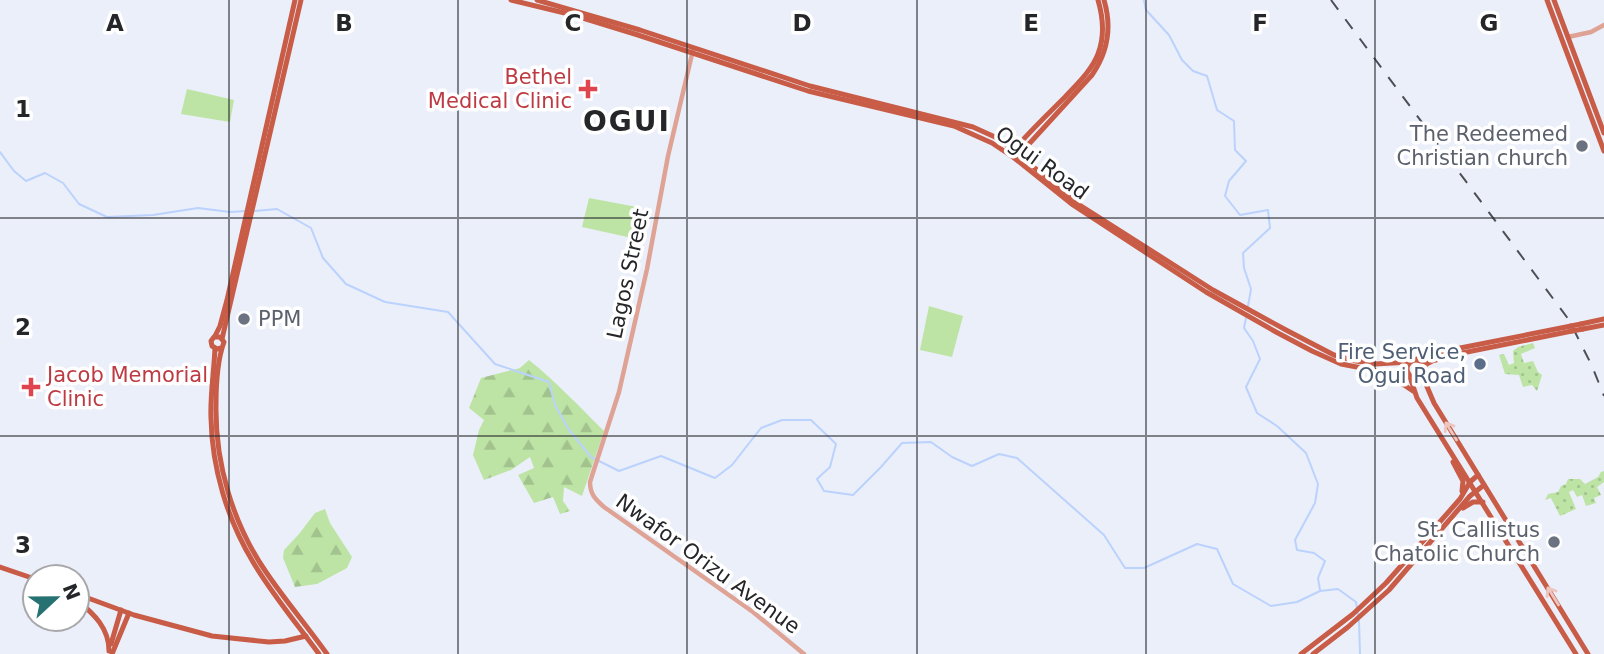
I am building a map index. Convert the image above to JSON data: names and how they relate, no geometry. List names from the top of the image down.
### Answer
{
  "streets": {
    "main road": ["Ogui Road"],
    "street": ["Lagos Street", "Nwafor Orizu Avenue"]
  },
  "crossings": [
    ["Ogui Road", "Lagos Street"],
    ["Lagos Street", "Nwafor Orizu Avenue"]
  ],
  "districts": ["OGUI"],
  "places": {
    "health": ["Bethel Medical Clinic", "Jacob Memorial Clinic"],
    "other": [
      "The Redeemed Christian church",
      "PPM",
      "Fire Service, Ogui Road",
      "St. Callistus Chatolic Church"
    ]
  },
  "north": "right",
  "grid": {
    "columns": [
      "A",
      "B",
      "C",
      "D",
      "E",
      "F",
      "G"
    ],
    "rows": ["1", "2", "3"]
  }
}
